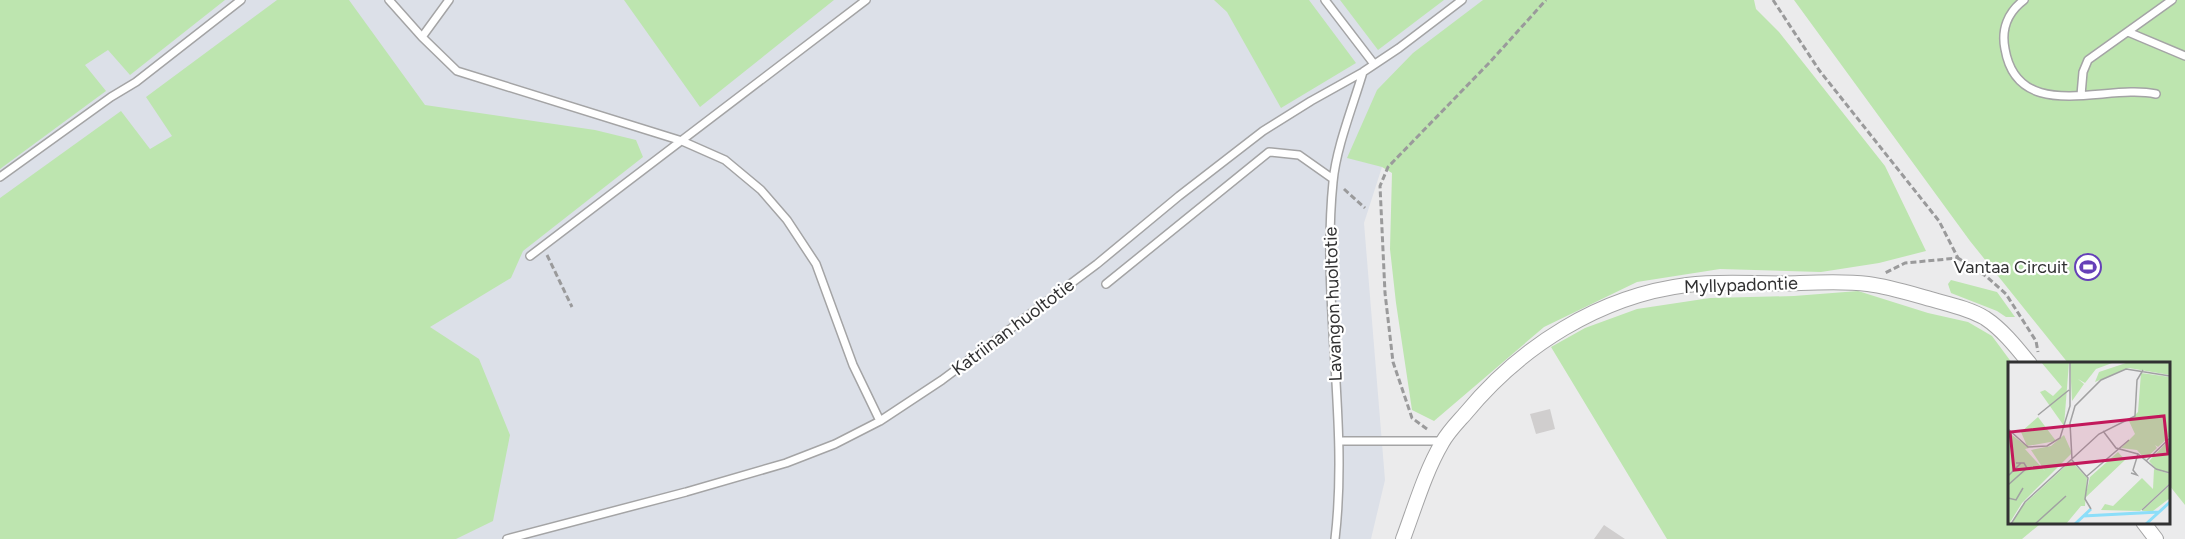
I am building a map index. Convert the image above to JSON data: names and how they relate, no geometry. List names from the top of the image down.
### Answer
{
  "streets": {
    "street": ["Myllypadontie"],
    "lane": ["Lavangon huoltotie", "Katriinan huoltotie"]
  },
  "crossings": [
    ["Lavangon huoltotie", "Katriinan huoltotie"]
  ],
  "places": {
    "sports": ["Vantaa Circuit"]
  }
}
